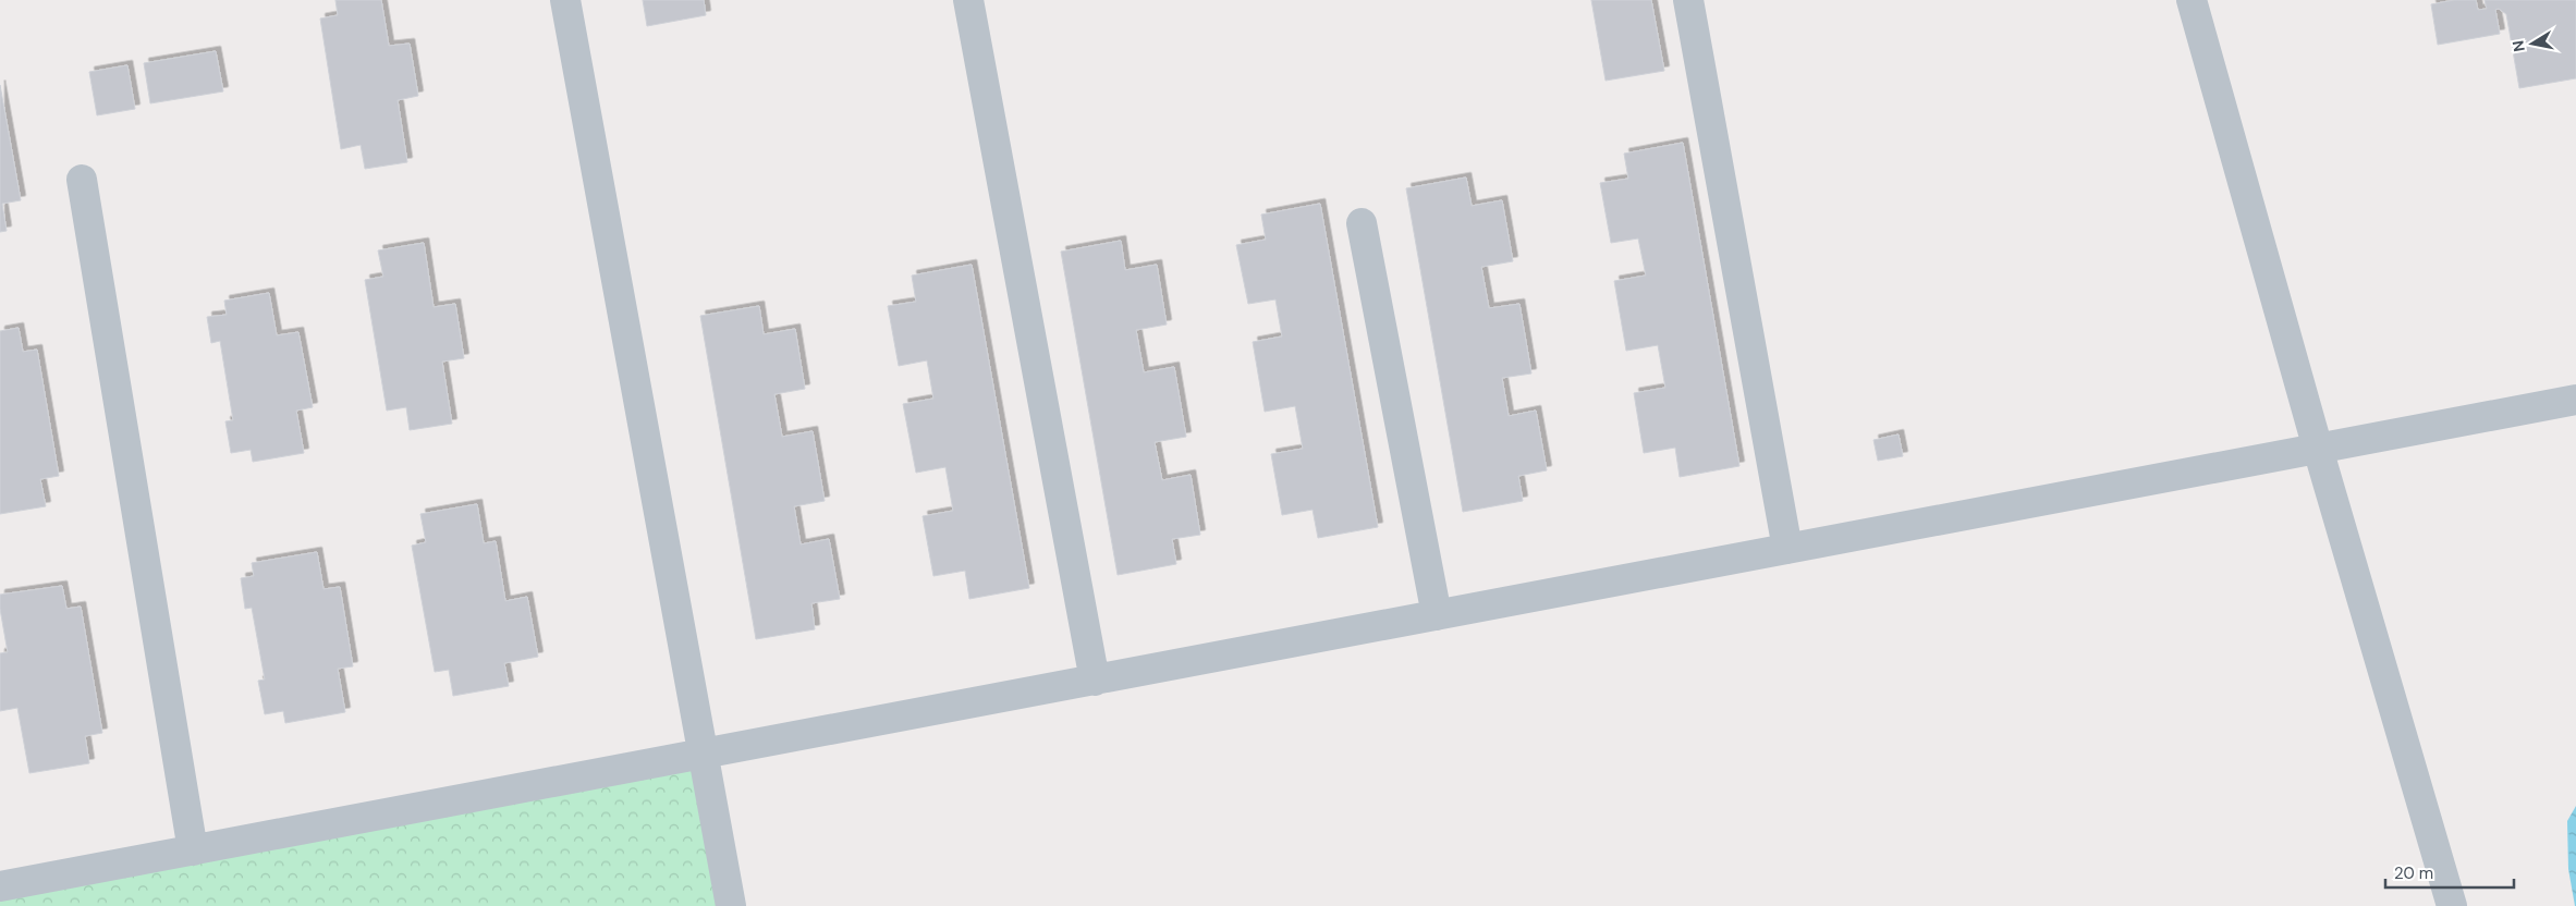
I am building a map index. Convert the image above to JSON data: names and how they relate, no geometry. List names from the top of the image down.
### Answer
{
  "scale_bar": "20 m",
  "north": "left"
}
